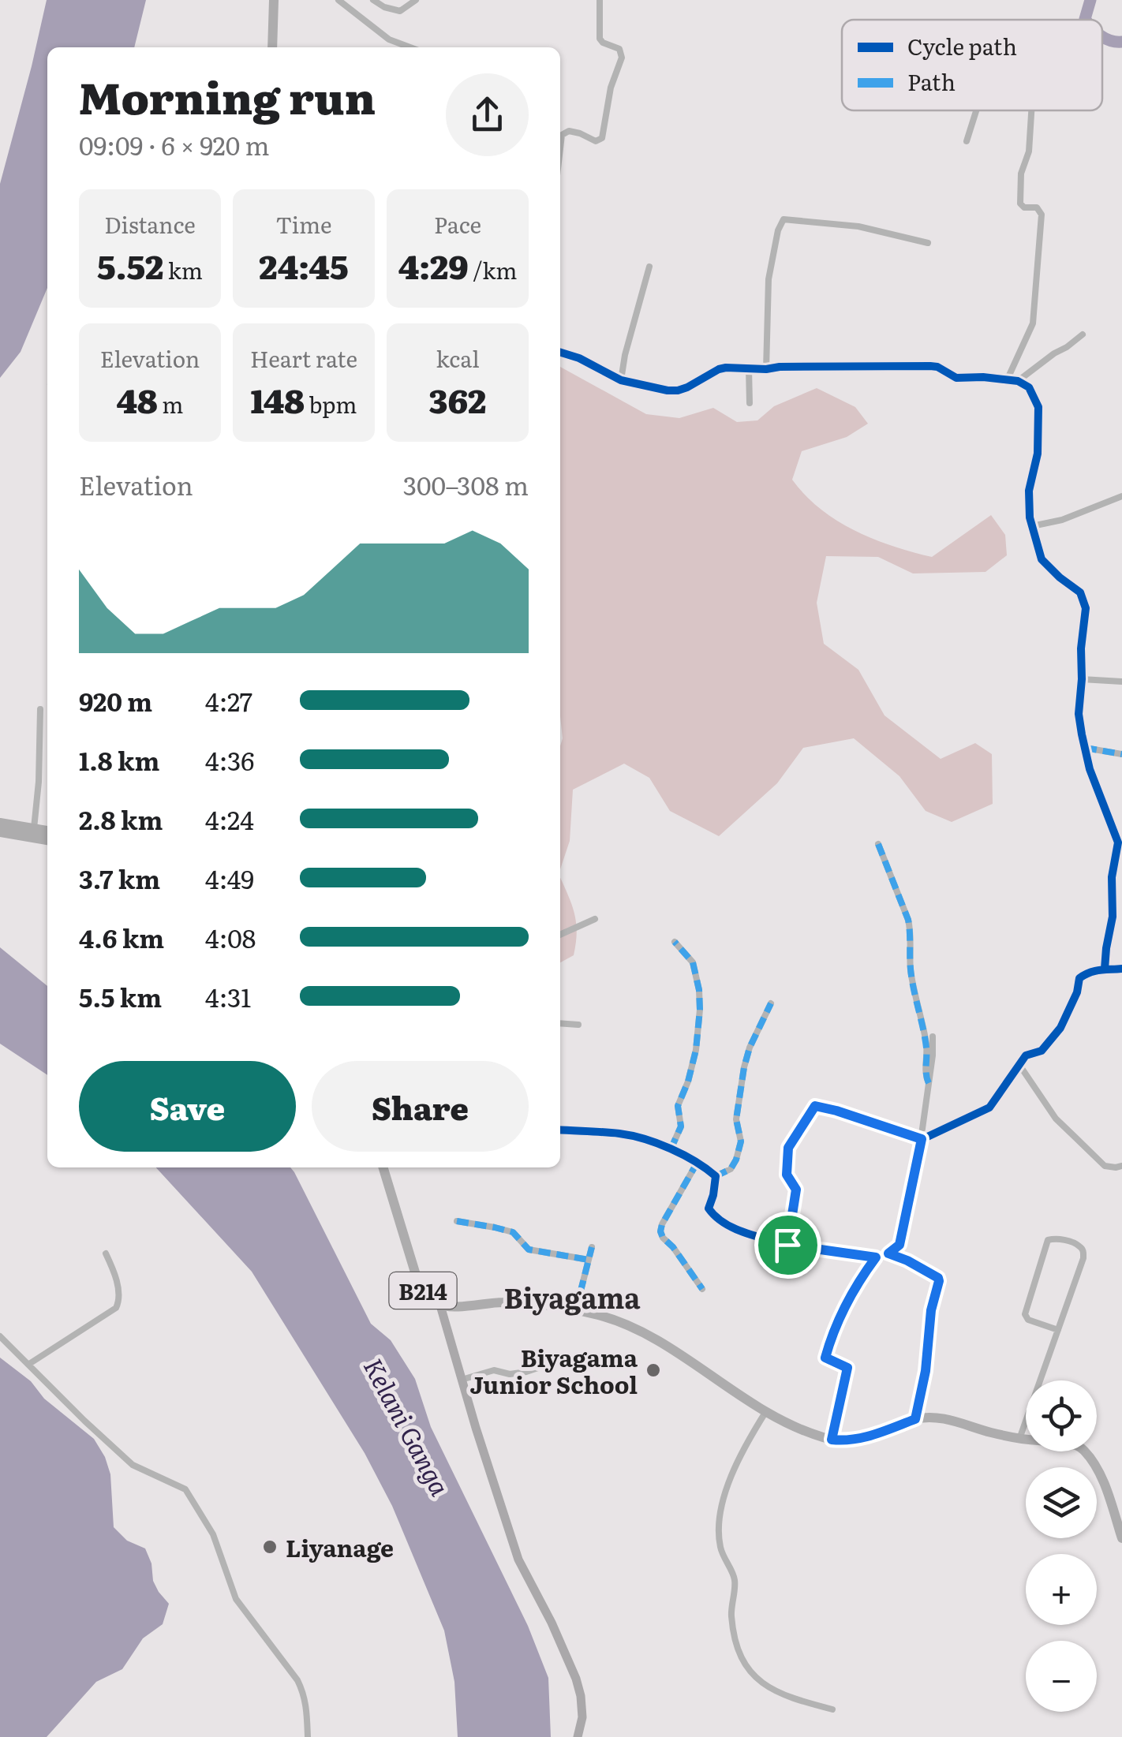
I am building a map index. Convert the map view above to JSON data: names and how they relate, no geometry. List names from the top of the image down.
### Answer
{
  "streets": {
    "main road": ["B214"]
  },
  "districts": ["Biyagama"],
  "water": ["Kelani Ganga"],
  "places": ["Biyagama Junior School", "Liyanage"],
  "legend": ["Cycle path", "Path"],
  "page": {
    "heading": ["Morning run", "09:09 · 6 × 920 m"],
    "stats": [
      ["Distance", "5.52 km"],
      ["Time", "24:45"],
      ["Pace", "4:29 /km"],
      ["Elevation", "48 m"],
      ["Heart rate", "148 bpm"],
      ["kcal", "362"]
    ],
    "chart": ["Elevation", "300–308 m"],
    "list": [
      {
        "name": "920 m",
        "note": "4:27"
      },
      {
        "name": "1.8 km",
        "note": "4:36"
      },
      {
        "name": "2.8 km",
        "note": "4:24"
      },
      {
        "name": "3.7 km",
        "note": "4:49"
      },
      {
        "name": "4.6 km",
        "note": "4:08"
      },
      {
        "name": "5.5 km",
        "note": "4:31"
      }
    ],
    "buttons": ["Save", "Share"],
    "map_buttons": ["+", "−"]
  }
}
